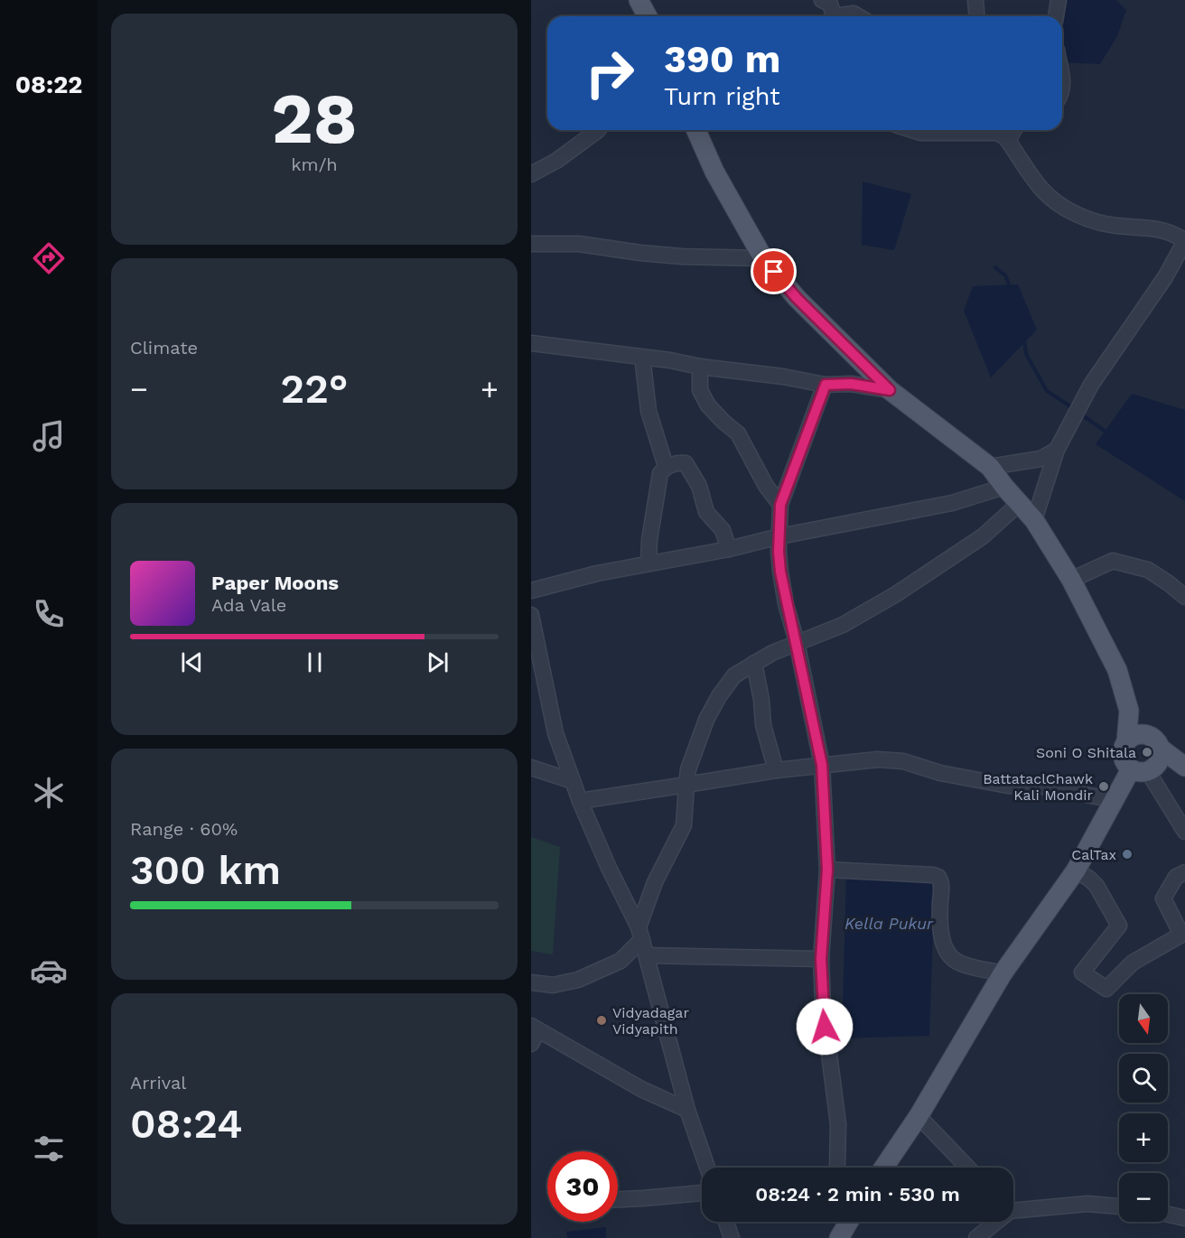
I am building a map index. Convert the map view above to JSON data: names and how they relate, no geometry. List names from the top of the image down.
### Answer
{
  "water": ["Kella Pukur"],
  "places": [
    "Soni O Shitala",
    "BattataclChawk Kali Mondir",
    "CalTax",
    "Vidyadagar Vidyapith"
  ],
  "north": "bottom",
  "page": {
    "tabs": "08:22",
    "tile": [
      ["28", "km/h"],
      "Climate",
      ["Range · 60%", "300 km"],
      ["Arrival", "08:24"]
    ],
    "turn": ["390 m", "Turn right"],
    "heat": ["−", "22°", "+"],
    "song": ["Paper Moons", "Ada Vale"],
    "map_buttons": ["+", "−"],
    "limit": "30",
    "trip": "08:24 · 2 min · 530 m"
  }
}
